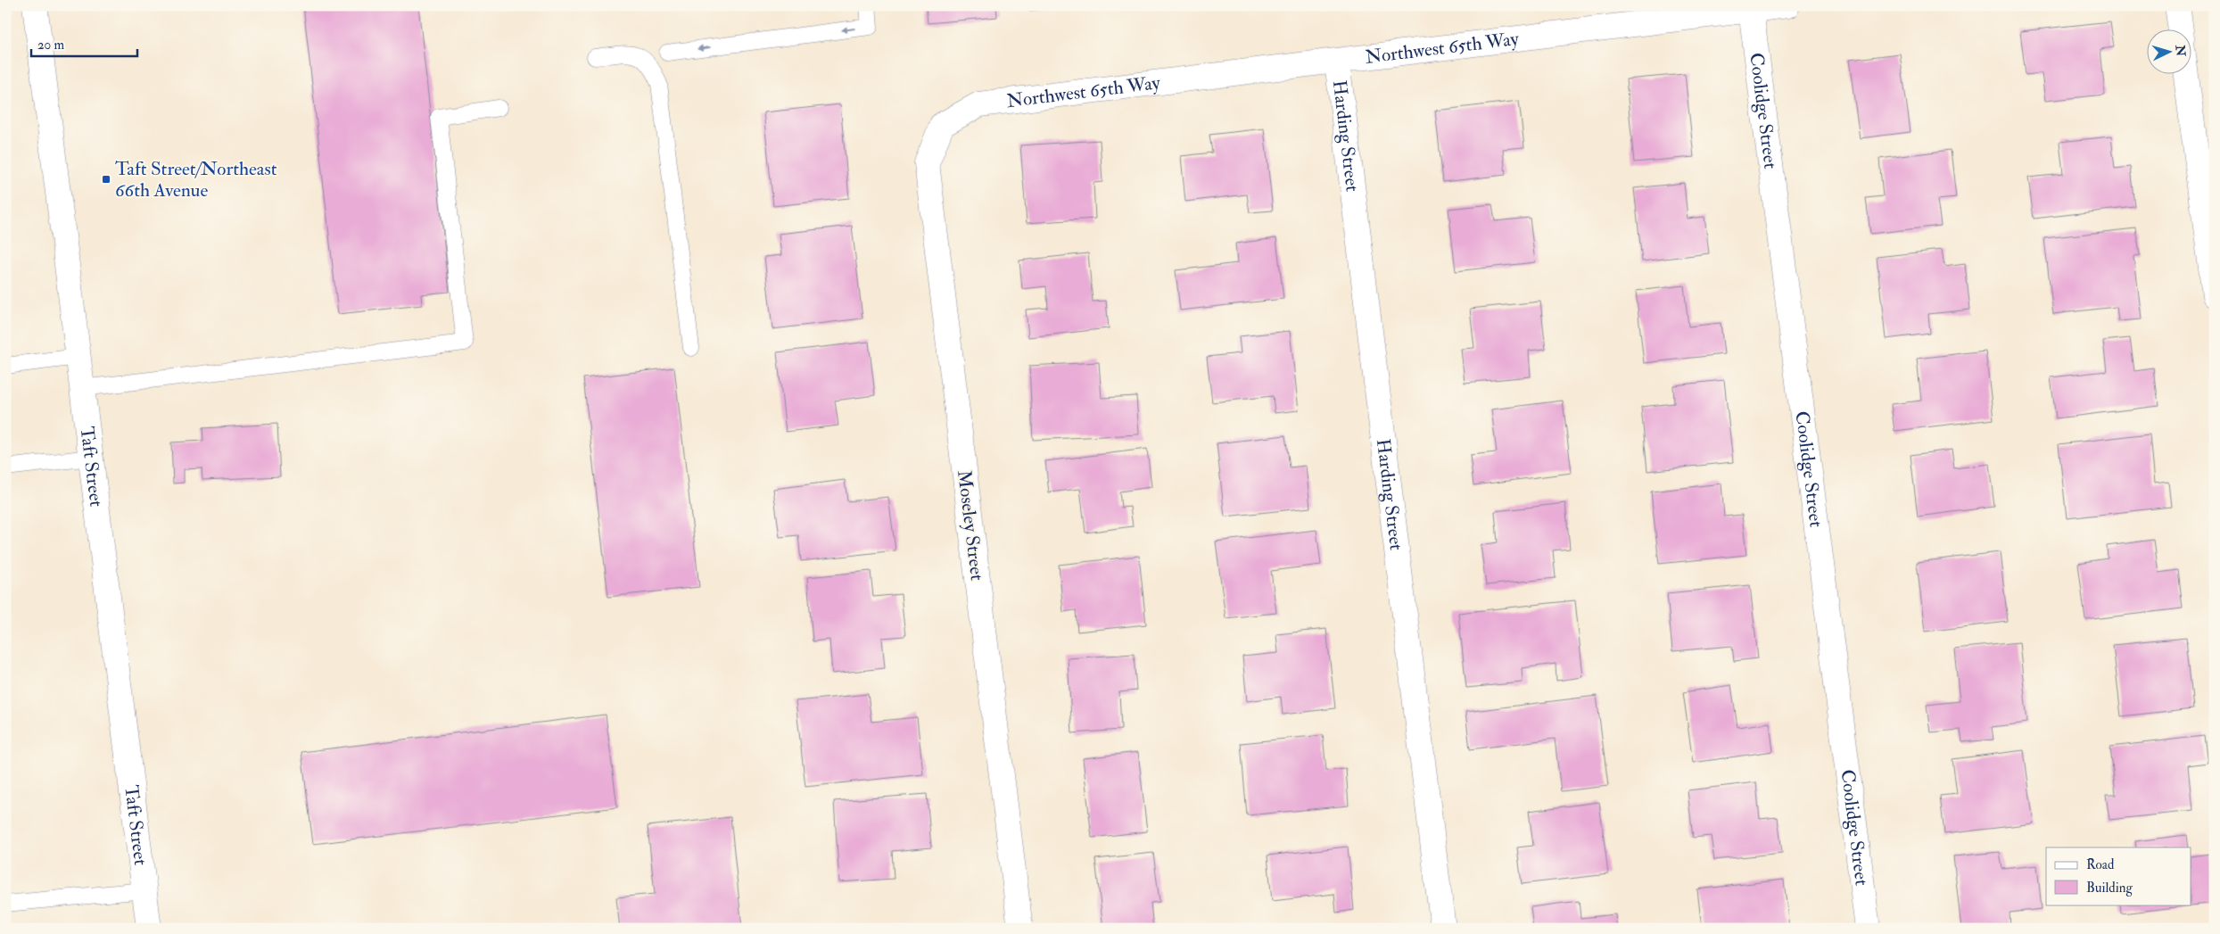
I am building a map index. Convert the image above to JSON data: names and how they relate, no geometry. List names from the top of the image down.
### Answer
{
  "streets": {
    "street": [
      "Northwest 65th Way",
      "Coolidge Street",
      "Harding Street",
      "Taft Street",
      "Moseley Street"
    ]
  },
  "crossings": [
    ["Northwest 65th Way", "Coolidge Street"],
    ["Northwest 65th Way", "Harding Street"],
    ["Northwest 65th Way", "Moseley Street"]
  ],
  "places": {
    "transit": ["Taft Street/Northeast 66th Avenue"]
  },
  "legend": ["Road", "Building"],
  "scale_bar": "20 m",
  "north": "right"
}
